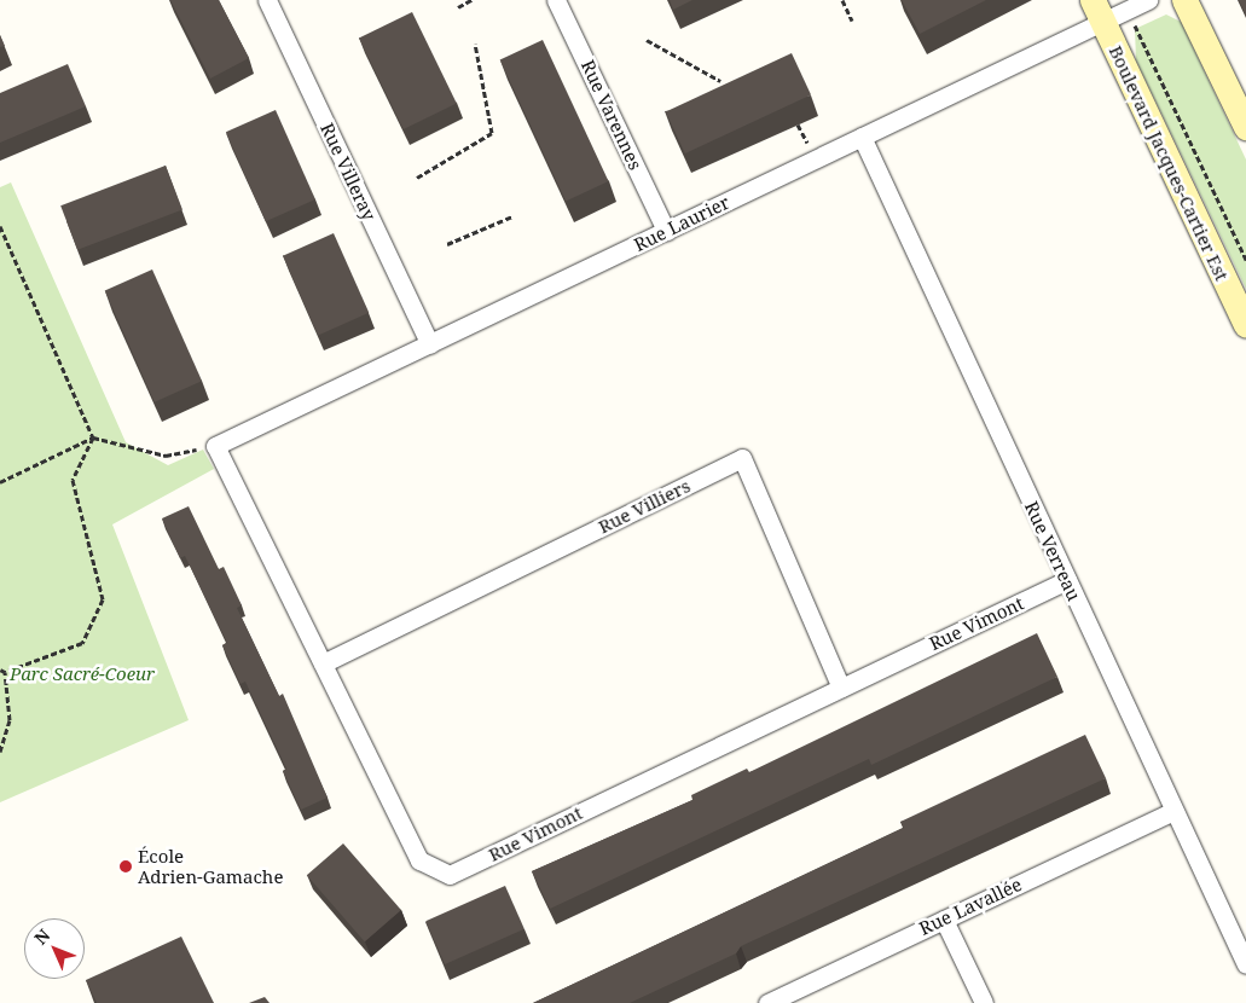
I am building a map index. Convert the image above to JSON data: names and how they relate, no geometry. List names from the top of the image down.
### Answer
{
  "streets": {
    "main road": ["Boulevard Jacques-Cartier Est"],
    "street": [
      "Rue Varennes",
      "Rue Villeray",
      "Rue Laurier",
      "Rue Villiers",
      "Rue Verreau",
      "Rue Vimont",
      "Rue Lavallée"
    ]
  },
  "crossings": [
    ["Rue Varennes", "Rue Laurier"],
    ["Boulevard Jacques-Cartier Est", "Rue Laurier"],
    ["Rue Villeray", "Rue Laurier"],
    ["Rue Laurier", "Rue Verreau"],
    ["Rue Laurier", "Rue Vimont"],
    ["Rue Villiers", "Rue Vimont"],
    ["Rue Verreau", "Rue Vimont"],
    ["Rue Verreau", "Rue Lavallée"]
  ],
  "parks": ["Parc Sacré-Coeur"],
  "places": ["École Adrien-Gamache"],
  "north": "top left"
}
